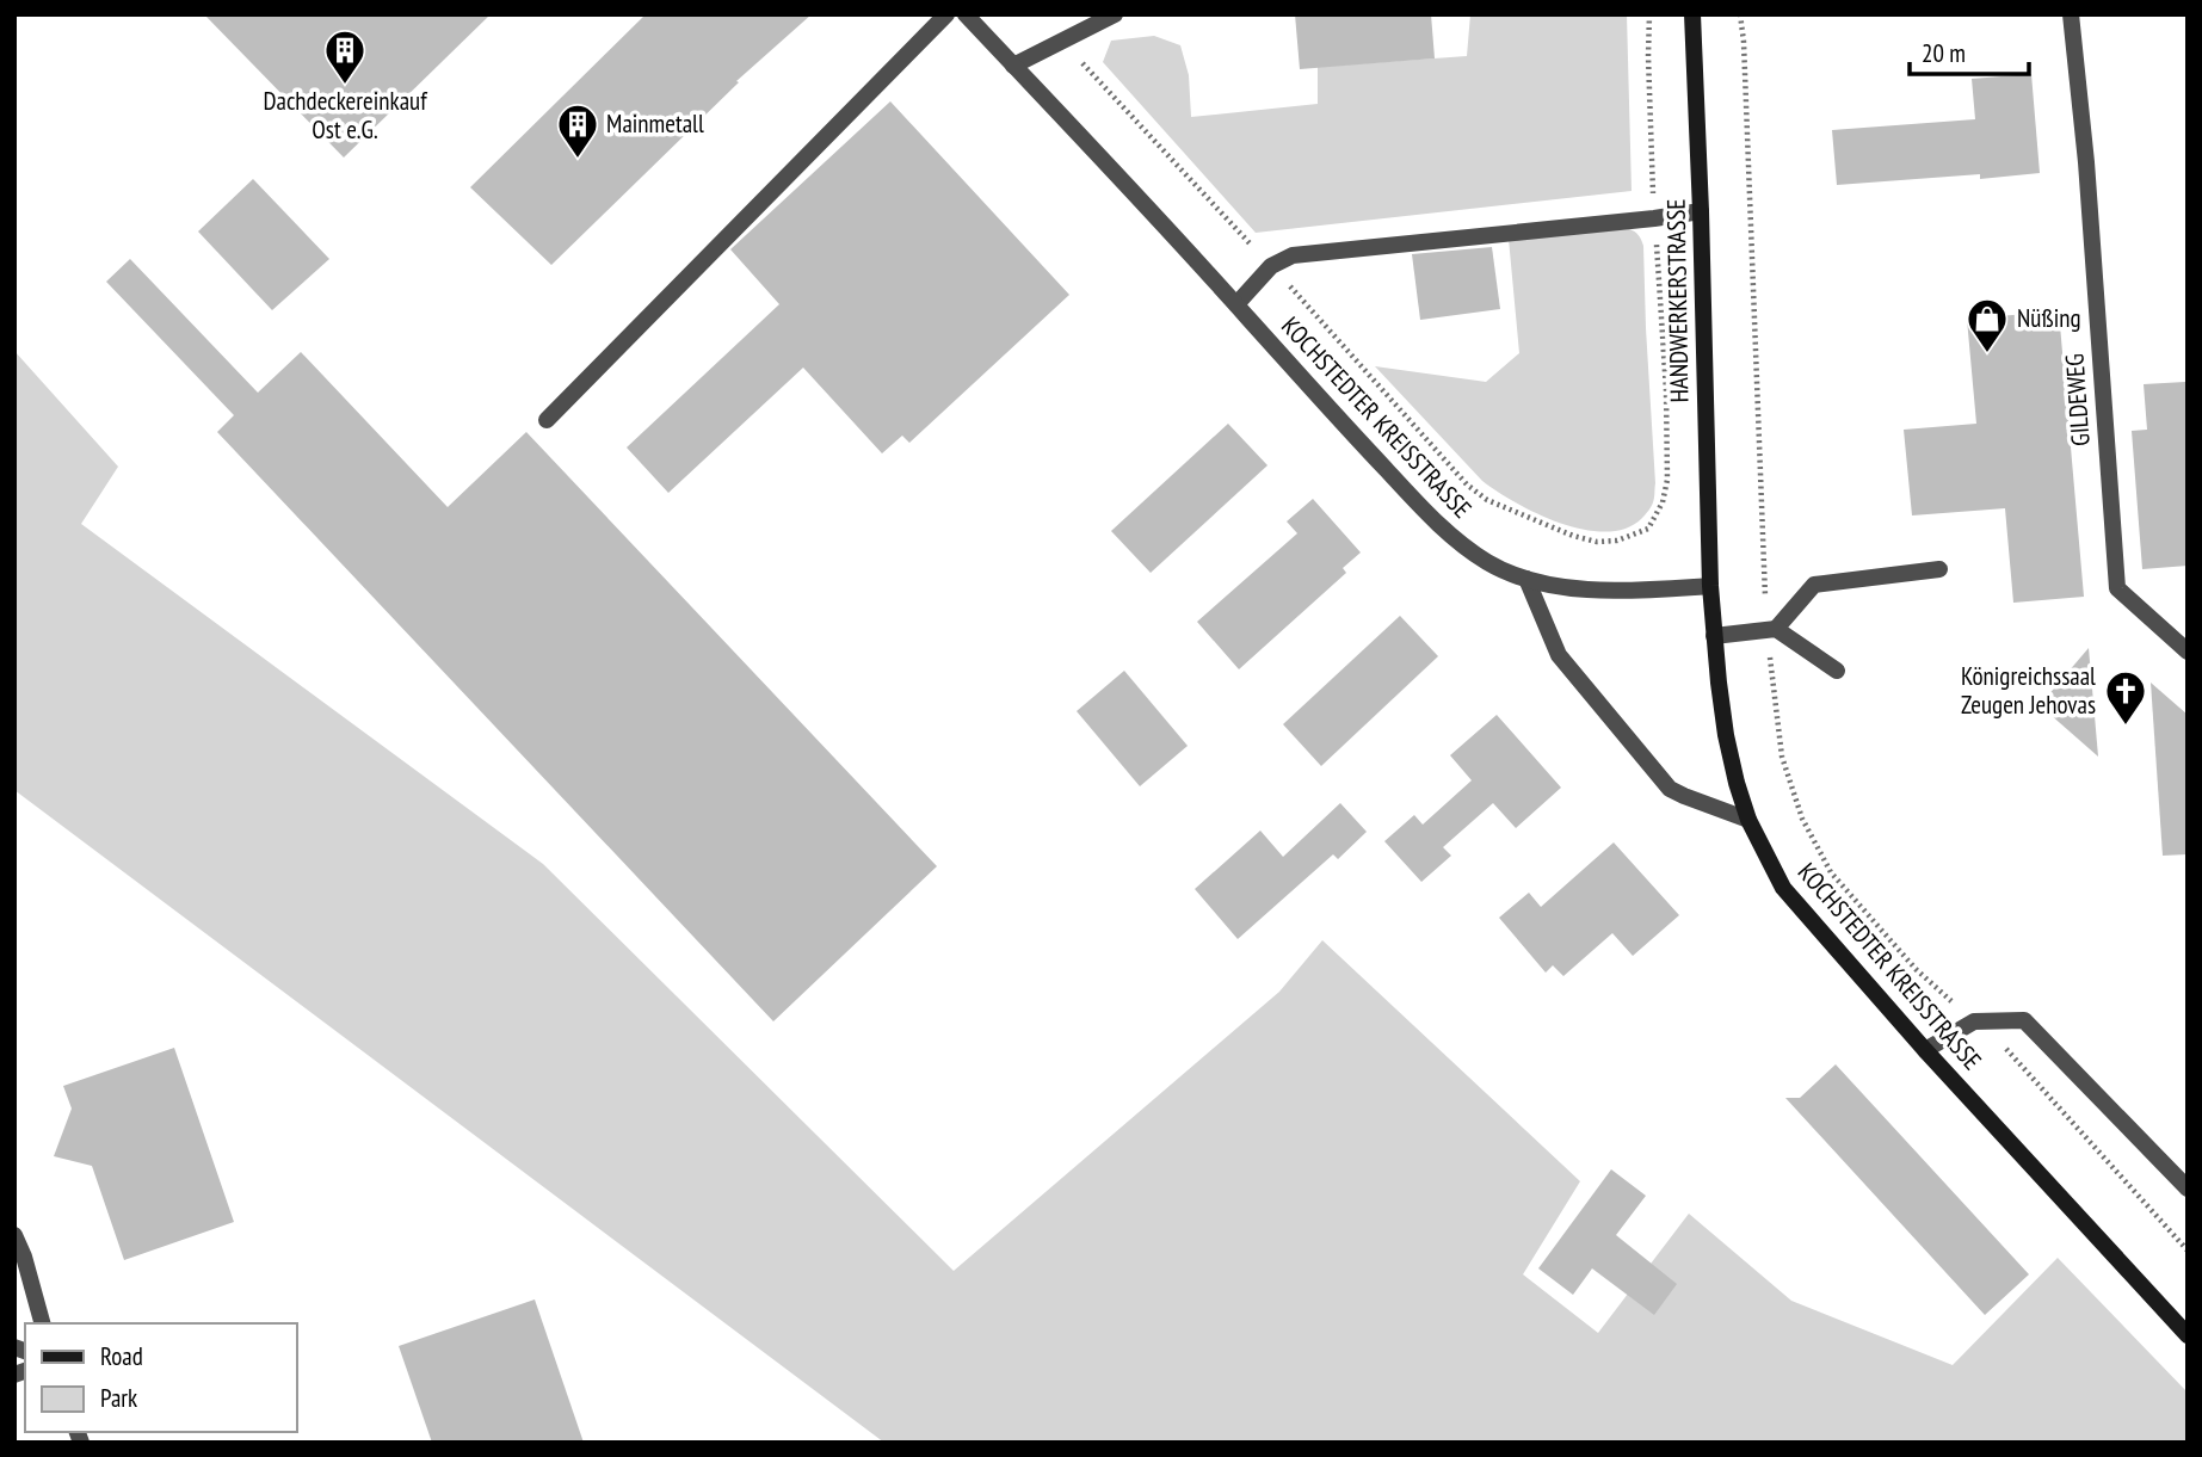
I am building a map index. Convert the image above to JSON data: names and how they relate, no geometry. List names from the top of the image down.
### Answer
{
  "streets": {
    "street": ["HANDWERKERSTRASSE", "GILDEWEG", "KOCHSTEDTER KREISSTRASSE"]
  },
  "crossings": [
    ["HANDWERKERSTRASSE", "KOCHSTEDTER KREISSTRASSE"]
  ],
  "places": {
    "building": ["Dachdeckereinkauf Ost e.G.", "Mainmetall"],
    "shop": ["Nüßing"],
    "church": ["Königreichssaal Zeugen Jehovas"]
  },
  "legend": ["Road", "Park"],
  "scale_bar": "20 m"
}
